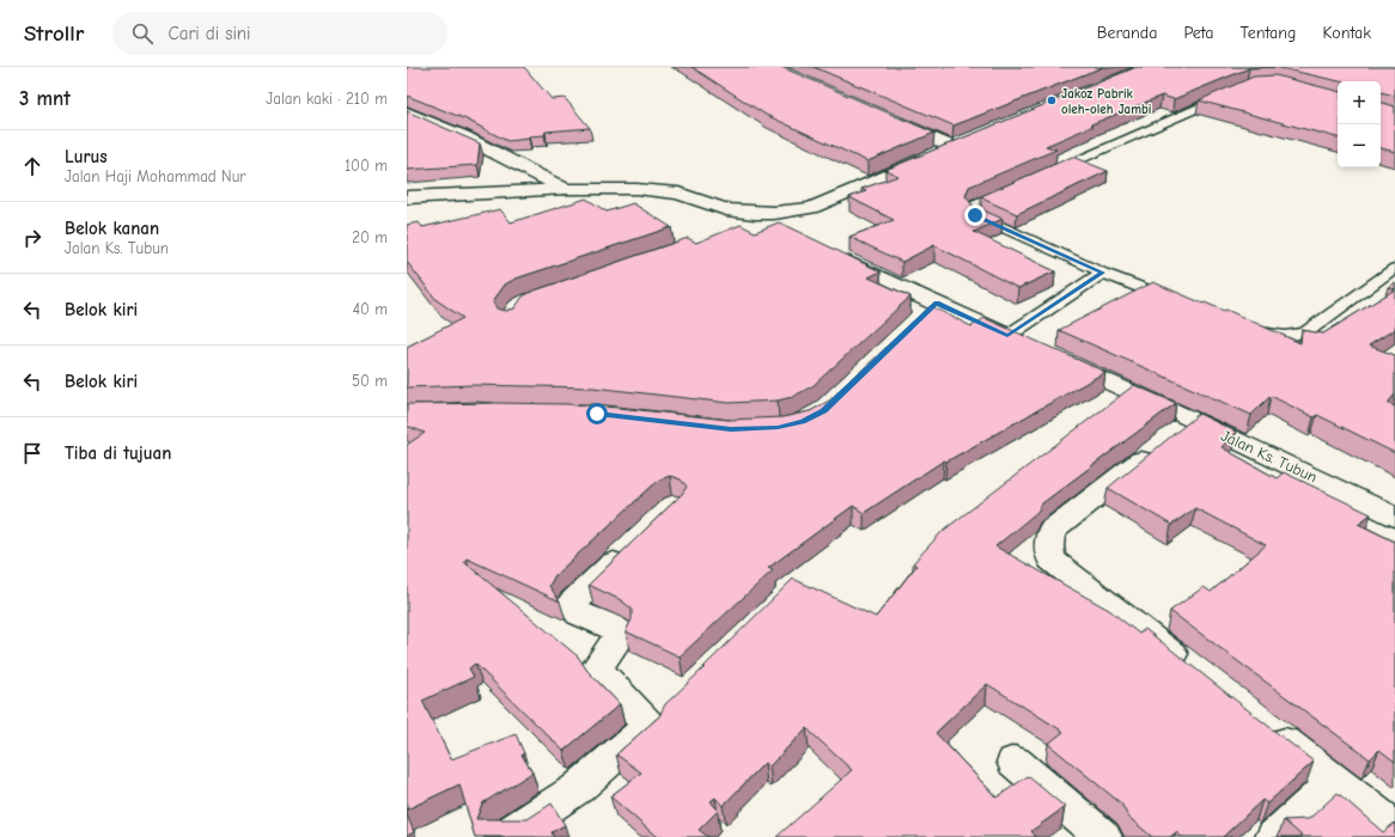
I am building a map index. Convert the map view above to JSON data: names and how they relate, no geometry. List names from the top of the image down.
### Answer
{
  "streets": {
    "street": ["Jalan Ks. Tubun"]
  },
  "places": ["Jakoz Pabrik oleh-oleh Jambi"],
  "page": {
    "header": "Strollr",
    "search": "Cari di sini",
    "nav": [
      "Beranda",
      "Peta",
      "Tentang",
      "Kontak"
    ],
    "heading": ["3 mnt", "Jalan kaki · 210 m"],
    "map_buttons": ["+", "−"],
    "list": [
      ["Lurus", "Jalan Haji Mohammad Nur", "100 m"],
      ["Belok kanan", "Jalan Ks. Tubun", "20 m"],
      ["Belok kiri", "40 m"],
      ["Belok kiri", "50 m"],
      "Tiba di tujuan"
    ]
  }
}
